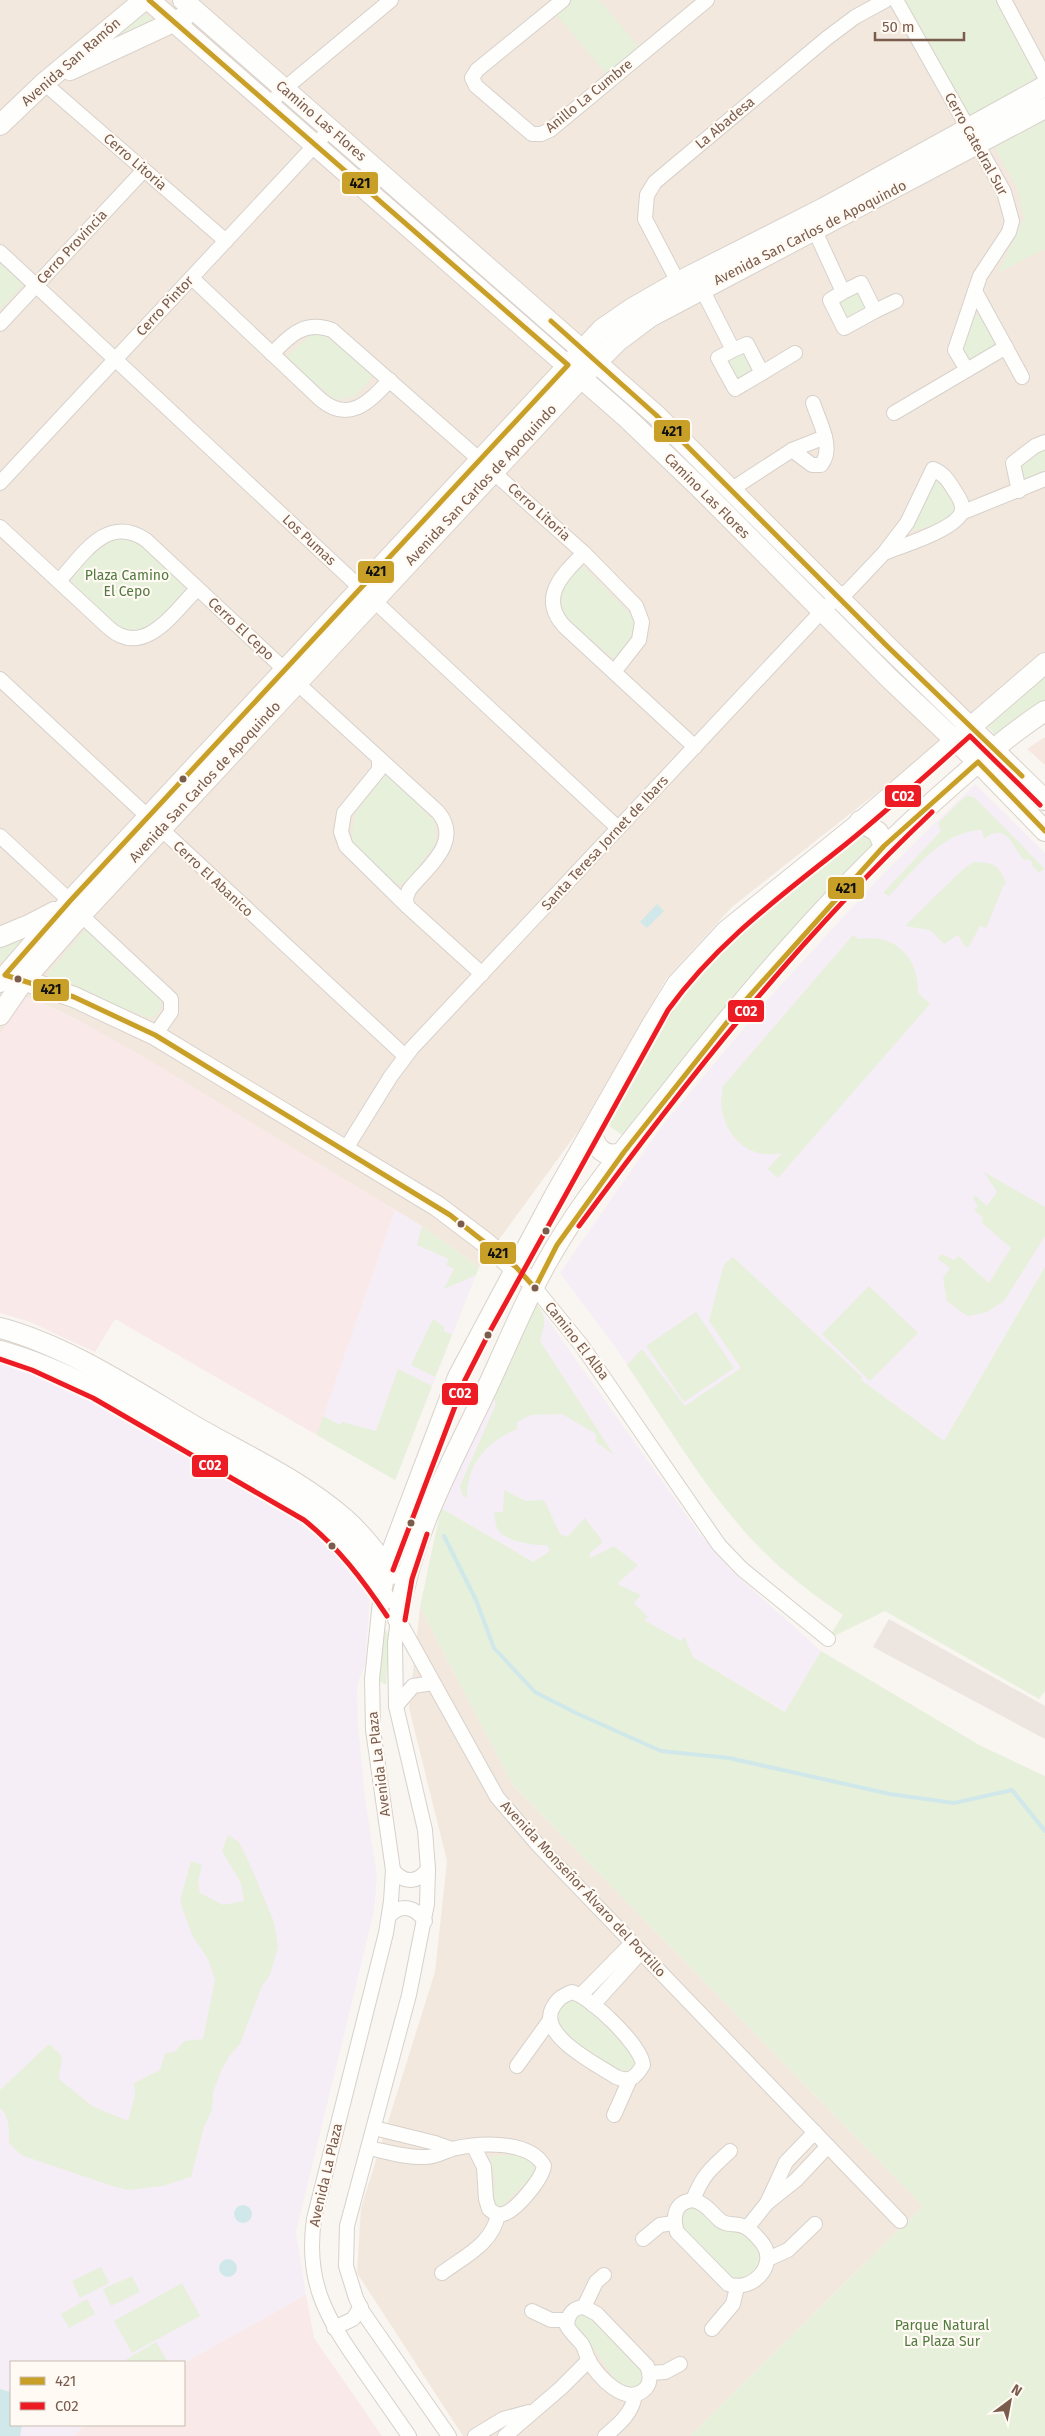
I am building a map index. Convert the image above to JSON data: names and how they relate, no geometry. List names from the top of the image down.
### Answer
{
  "streets": {
    "street": [
      "Avenida San Ramón",
      "Anillo La Cumbre",
      "Camino Las Flores",
      "La Abadesa",
      "Cerro Catedral Sur",
      "Cerro Litoria",
      "Avenida San Carlos de Apoquindo",
      "Cerro Provincia",
      "Cerro Pintor",
      "Los Pumas",
      "Cerro El Cepo",
      "Santa Teresa Jornet de Ibars",
      "Cerro El Abanico",
      "Camino El Alba",
      "Avenida La Plaza",
      "Avenida Monseñor Álvaro del Portillo"
    ]
  },
  "crossings": [
    ["Avenida San Ramón", "Cerro Litoria"],
    ["Camino Las Flores", "Avenida San Carlos de Apoquindo"],
    ["Camino Las Flores", "Cerro Pintor"],
    ["Camino Las Flores", "Santa Teresa Jornet de Ibars"],
    ["Camino Las Flores", "Avenida La Plaza"],
    ["La Abadesa", "Avenida San Carlos de Apoquindo"],
    ["Cerro Catedral Sur", "Avenida San Carlos de Apoquindo"],
    ["Cerro Litoria", "Avenida San Carlos de Apoquindo"],
    ["Cerro Litoria", "Cerro Provincia"],
    ["Cerro Litoria", "Cerro Pintor"],
    ["Avenida San Carlos de Apoquindo", "Los Pumas"],
    ["Avenida San Carlos de Apoquindo", "Cerro El Cepo"],
    ["Avenida San Carlos de Apoquindo", "Cerro El Abanico"],
    ["Avenida San Carlos de Apoquindo", "Camino El Alba"],
    ["Cerro Provincia", "Los Pumas"],
    ["Cerro Pintor", "Los Pumas"],
    ["Los Pumas", "Santa Teresa Jornet de Ibars"],
    ["Santa Teresa Jornet de Ibars", "Cerro El Abanico"],
    ["Santa Teresa Jornet de Ibars", "Camino El Alba"],
    ["Camino El Alba", "Avenida La Plaza"],
    ["Avenida La Plaza", "Avenida Monseñor Álvaro del Portillo"]
  ],
  "parks": ["Plaza Camino El Cepo", "Parque Natural La Plaza Sur"],
  "lines": ["transit line 421", "transit line C02"],
  "legend": ["421", "C02"],
  "scale_bar": "50 m",
  "north": "top right"
}
